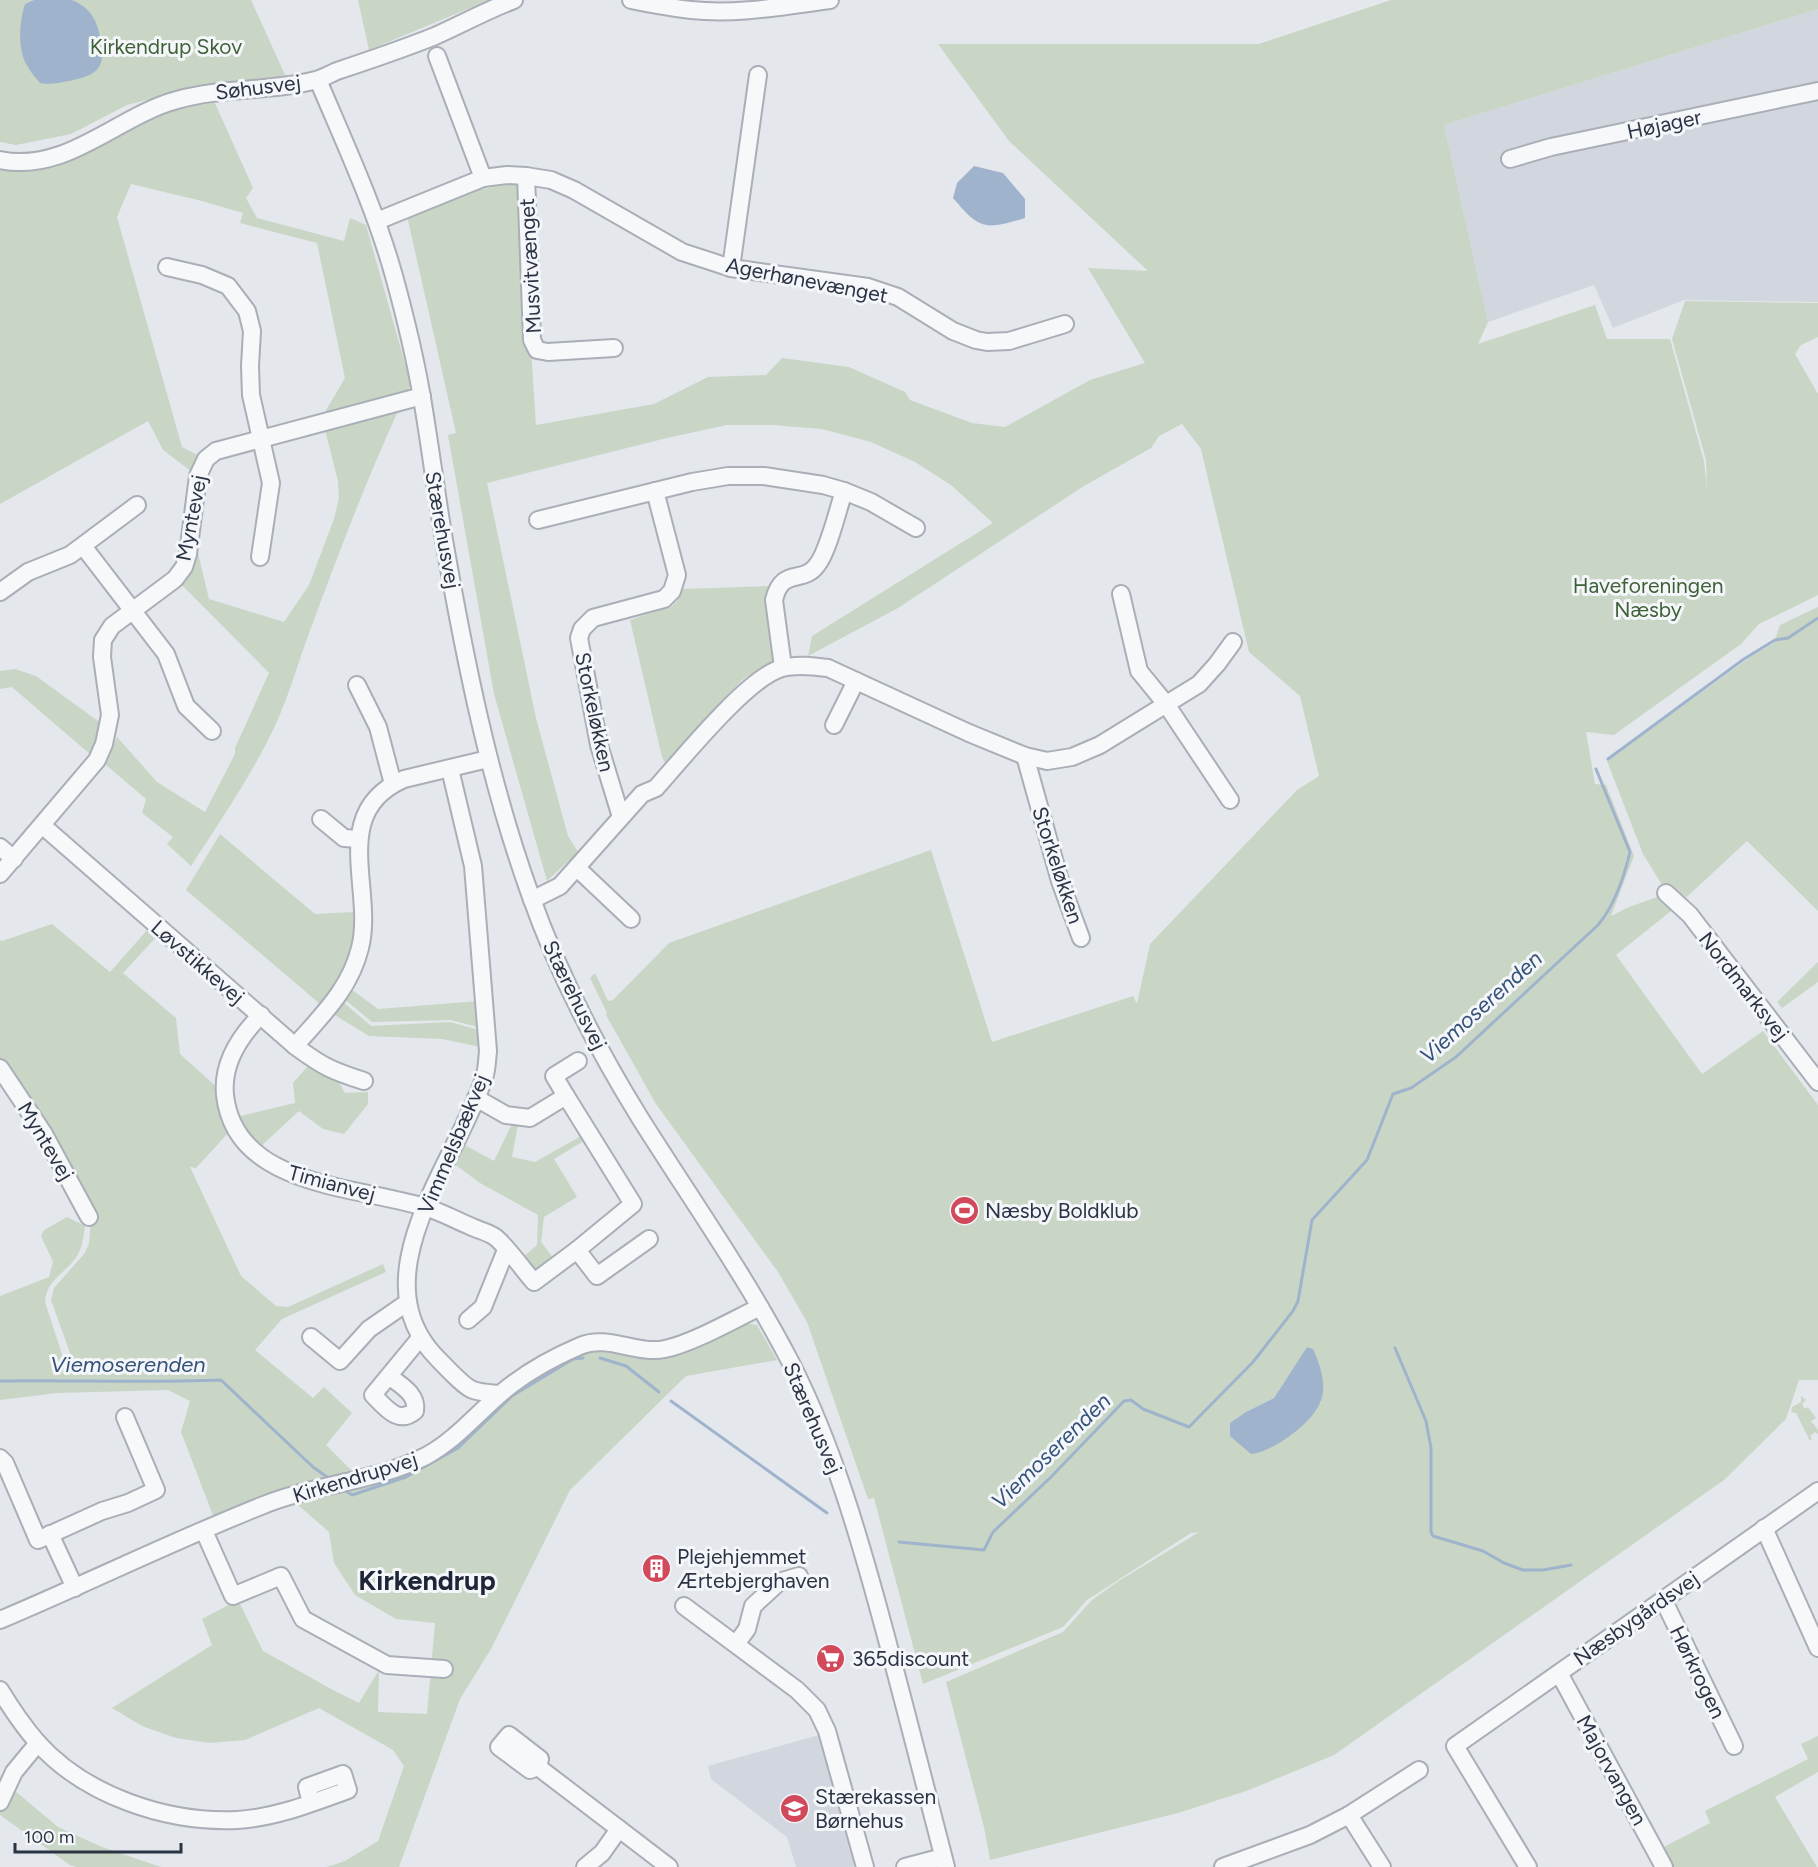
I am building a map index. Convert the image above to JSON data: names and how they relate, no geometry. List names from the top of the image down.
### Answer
{
  "streets": {
    "street": [
      "Søhusvej",
      "Højager",
      "Musvitvænget",
      "Agerhønevænget",
      "Myntevej",
      "Stærehusvej",
      "Storkeløkken",
      "Løvstikkevej",
      "Nordmarksvej",
      "Vimmelsbækvej",
      "Timianvej",
      "Kirkendrupvej",
      "Næsbygårdsvej",
      "Hørkrogen",
      "Majorvangen"
    ]
  },
  "crossings": [
    ["Søhusvej", "Stærehusvej"],
    ["Musvitvænget", "Agerhønevænget"],
    ["Agerhønevænget", "Stærehusvej"],
    ["Myntevej", "Stærehusvej"],
    ["Myntevej", "Løvstikkevej"],
    ["Stærehusvej", "Kirkendrupvej"],
    ["Løvstikkevej", "Timianvej"],
    ["Vimmelsbækvej", "Timianvej"],
    ["Næsbygårdsvej", "Hørkrogen"],
    ["Næsbygårdsvej", "Majorvangen"]
  ],
  "districts": ["Kirkendrup"],
  "water": ["Viemoserenden"],
  "parks": ["Kirkendrup Skov", "Haveforeningen Næsby"],
  "places": {
    "sports": ["Næsby Boldklub"],
    "building": ["Plejehjemmet Ærtebjerghaven"],
    "supermarket": ["365discount"],
    "school or university": ["Stærekassen Børnehus"]
  },
  "scale_bar": "100 m"
}
